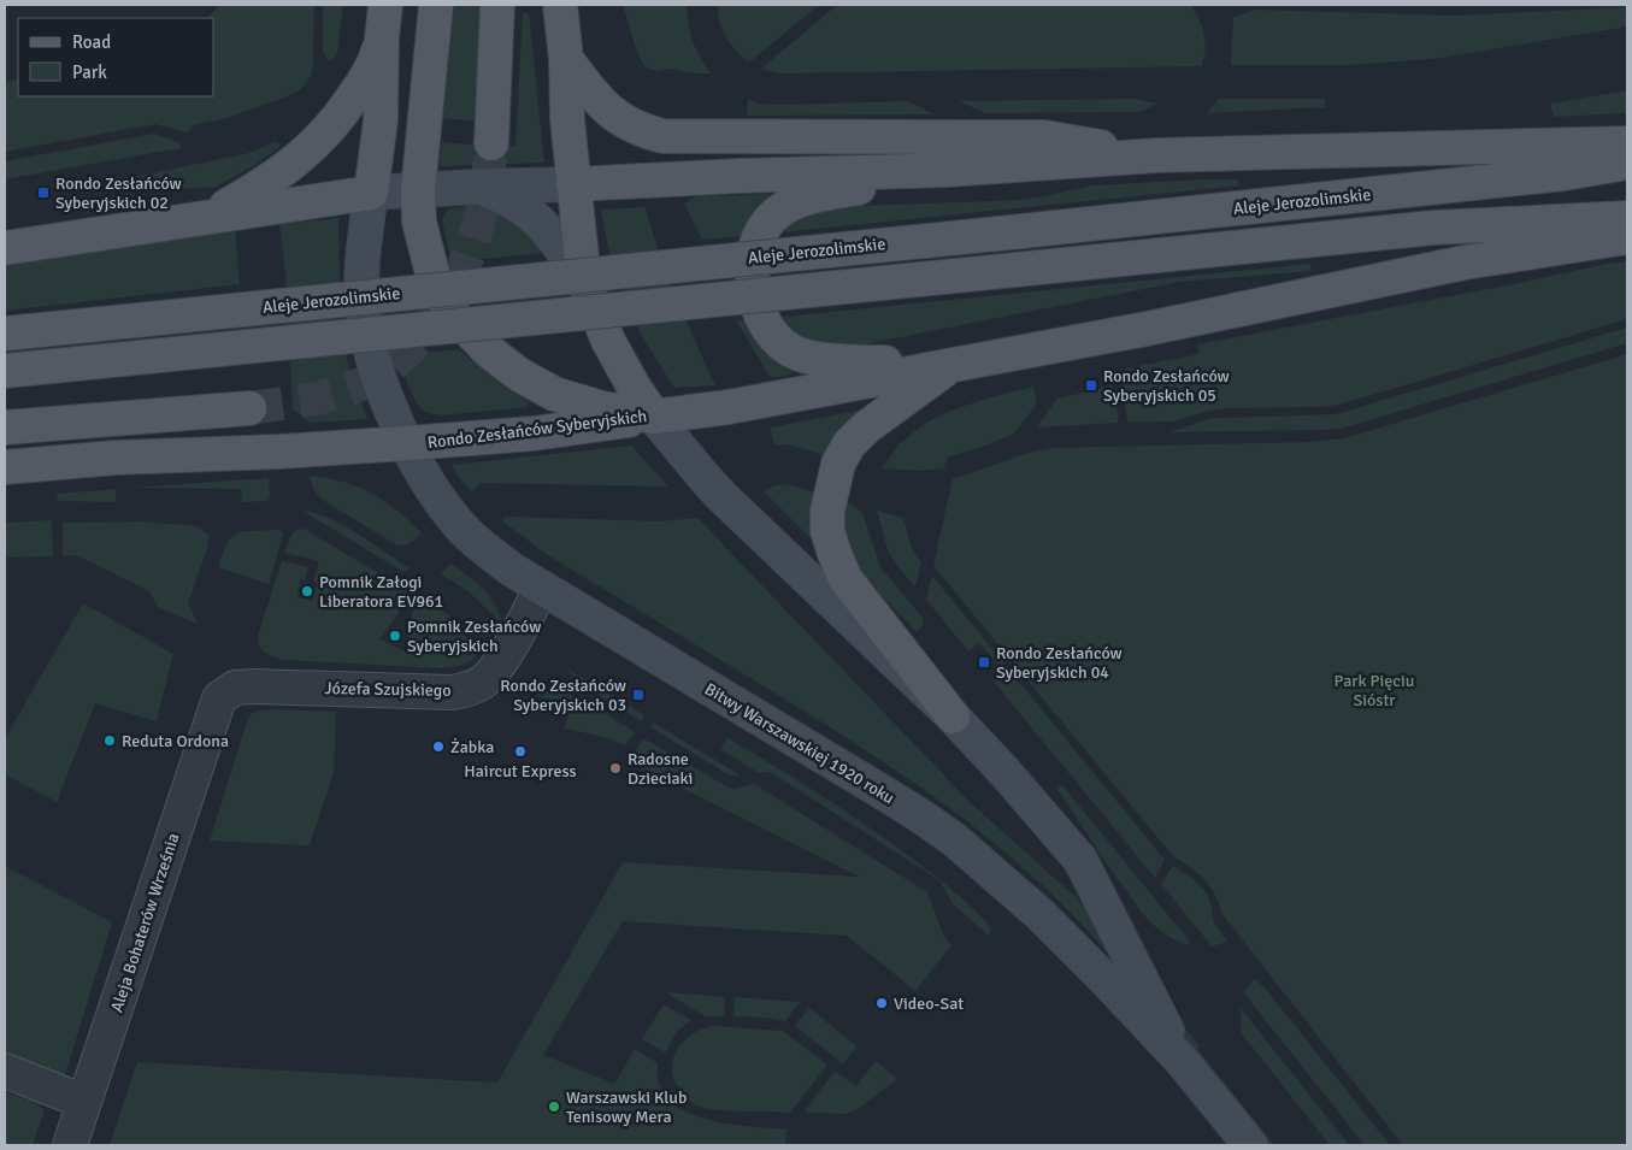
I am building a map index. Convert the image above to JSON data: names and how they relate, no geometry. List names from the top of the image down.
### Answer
{
  "streets": {
    "main road": ["Aleje Jerozolimskie", "Rondo Zesłańców Syberyjskich", "Bitwy Warszawskiej 1920 roku"],
    "street": ["Józefa Szujskiego", "Aleja Bohaterów Września"]
  },
  "crossings": [
    ["Rondo Zesłańców Syberyjskich", "Bitwy Warszawskiej 1920 roku"],
    ["Józefa Szujskiego", "Bitwy Warszawskiej 1920 roku"],
    ["Józefa Szujskiego", "Aleja Bohaterów Września"]
  ],
  "parks": ["Park Pięciu Sióstr"],
  "places": {
    "transit": [
      "Rondo Zesłańców Syberyjskich 02",
      "Rondo Zesłańców Syberyjskich 05",
      "Rondo Zesłańców Syberyjskich 04",
      "Rondo Zesłańców Syberyjskich 03"
    ],
    "other": [
      "Pomnik Załogi Liberatora EV961",
      "Pomnik Zesłańców Syberyjskich",
      "Reduta Ordona",
      "Żabka",
      "Haircut Express",
      "Radosne Dzieciaki",
      "Video-Sat",
      "Warszawski Klub Tenisowy Mera"
    ]
  },
  "legend": ["Road", "Park"]
}
